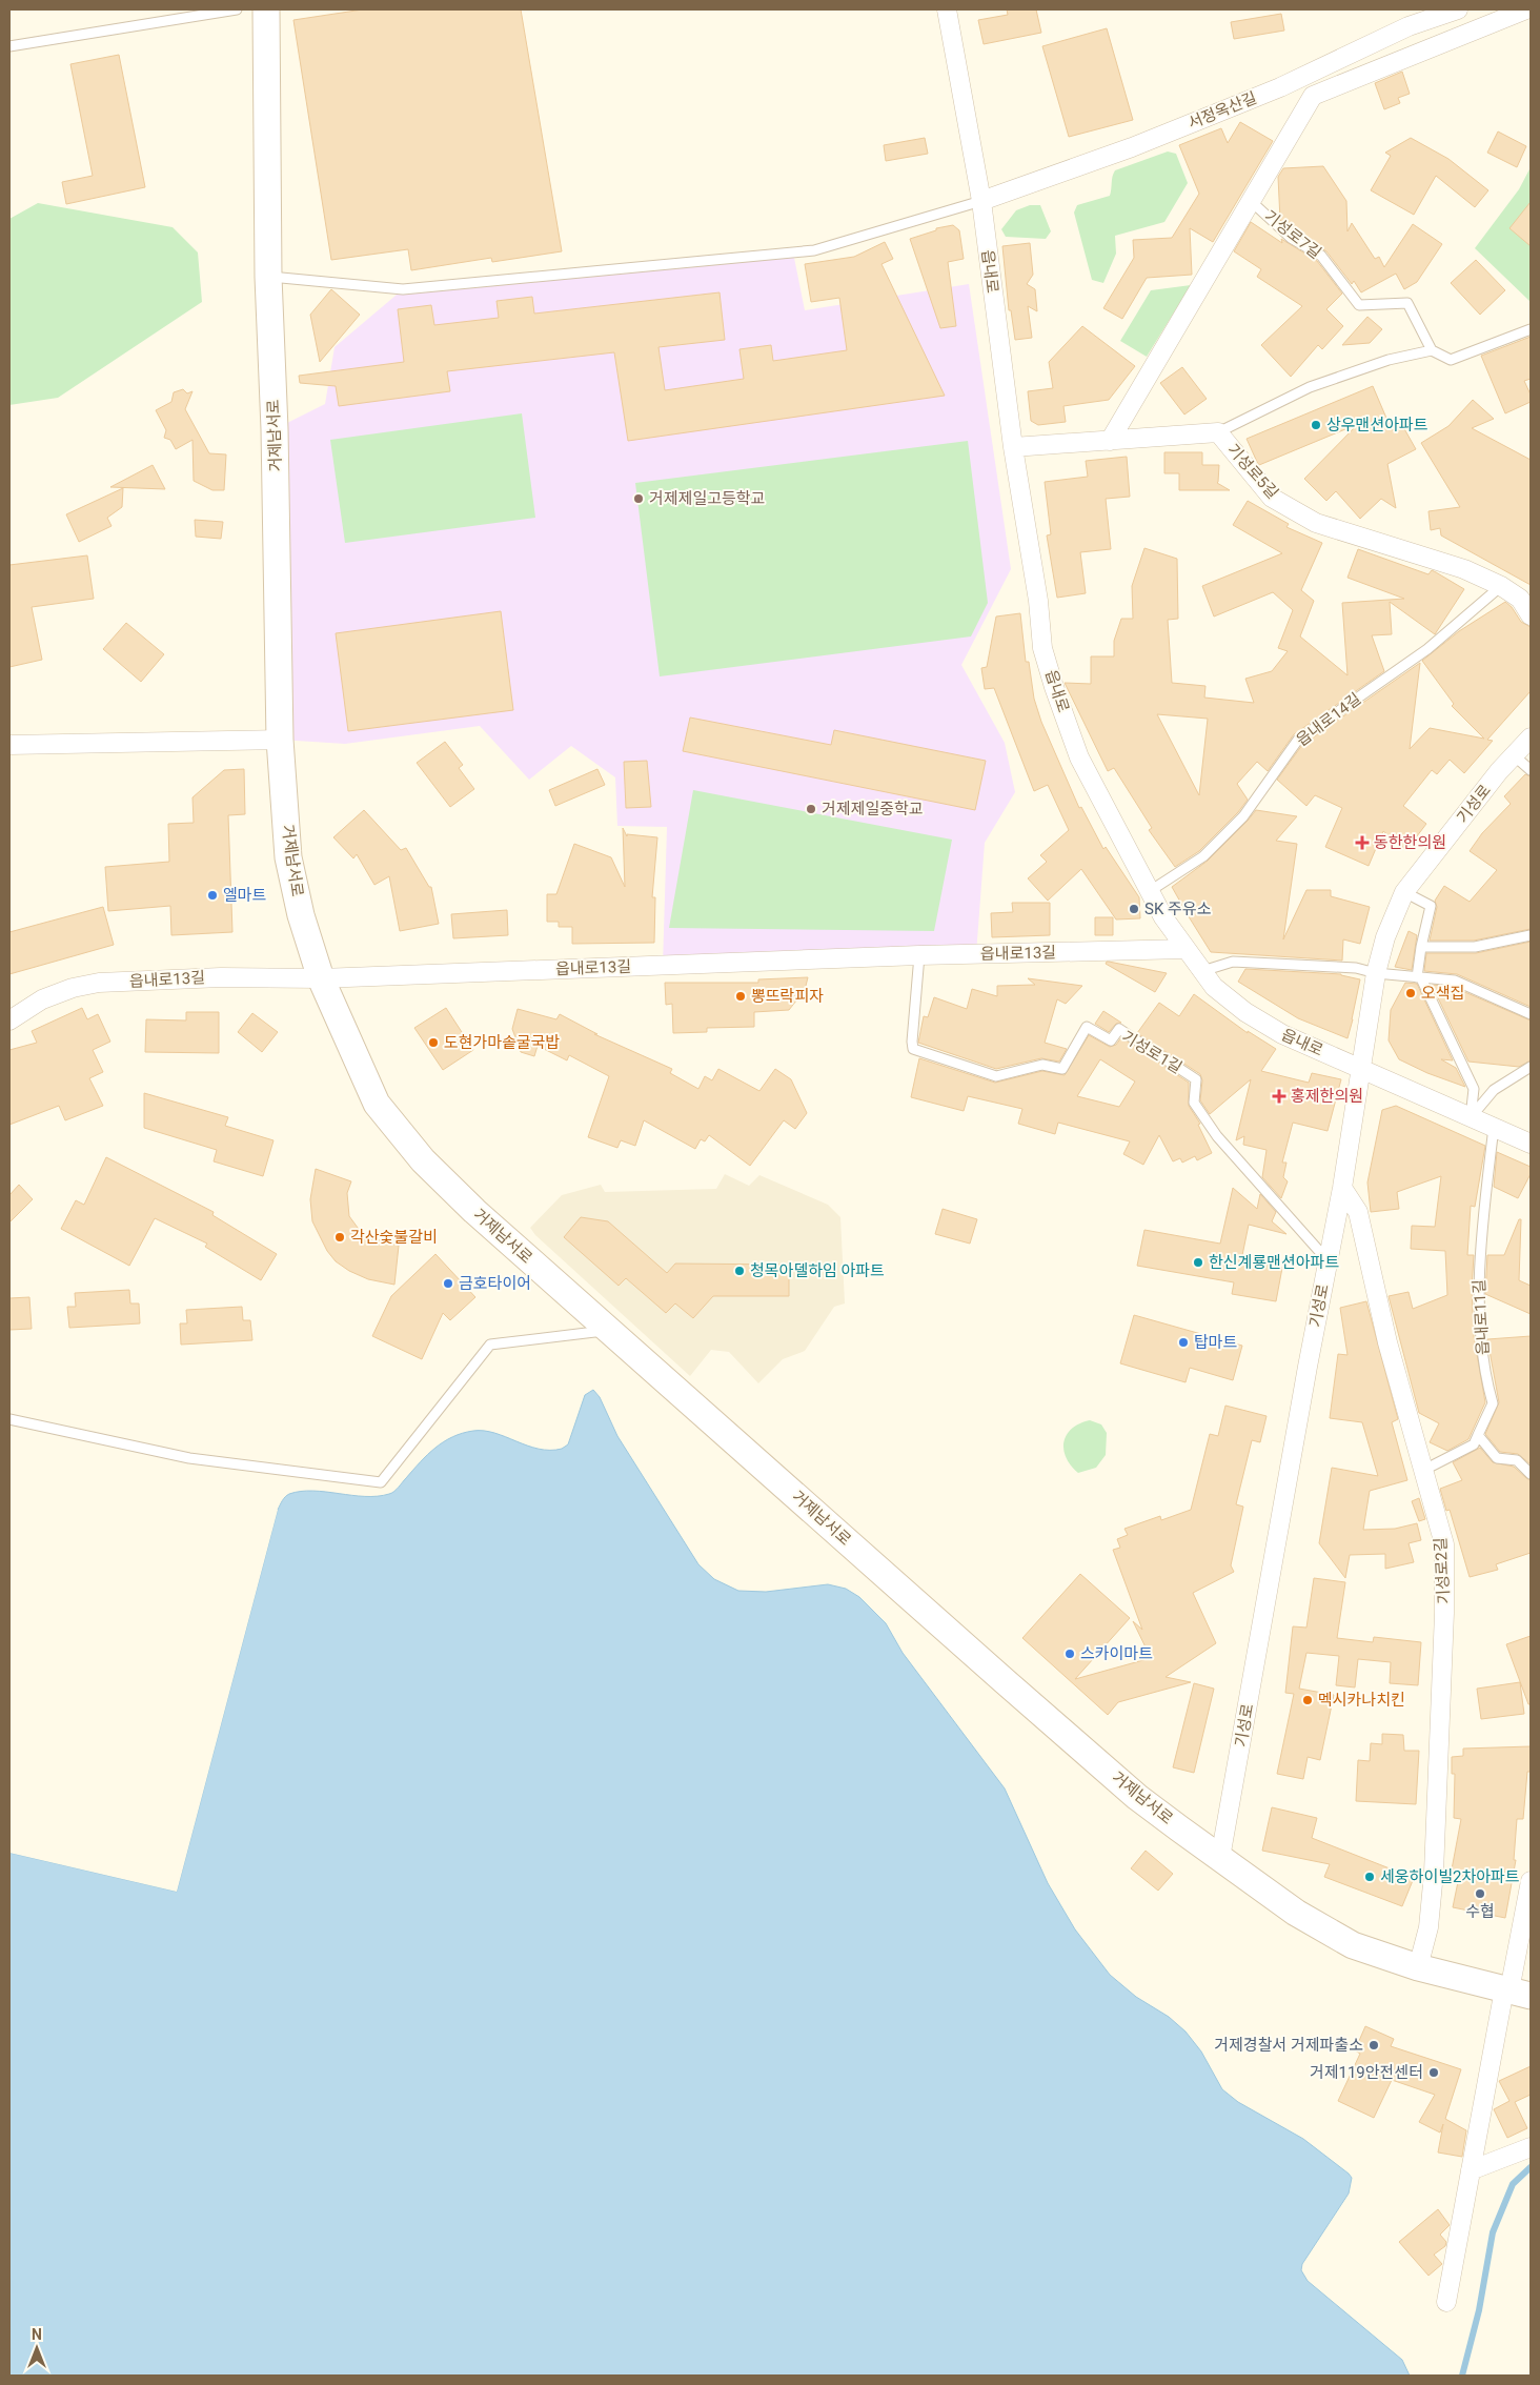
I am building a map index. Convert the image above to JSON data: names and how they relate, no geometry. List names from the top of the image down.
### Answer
{
  "streets": {
    "main road": ["거제남서로"],
    "street": [
      "서정옥산길",
      "읍내로",
      "기성로5길",
      "기성로",
      "읍내로13길",
      "기성로2길"
    ],
    "lane": [
      "기성로7길",
      "읍내로14길",
      "기성로1길",
      "읍내로11길"
    ]
  },
  "crossings": [
    ["서정옥산길", "읍내로"],
    ["읍내로", "기성로5길"],
    ["읍내로", "읍내로14길"],
    ["읍내로", "기성로"],
    ["읍내로", "읍내로13길"],
    ["읍내로", "읍내로11길"],
    ["거제남서로", "기성로"],
    ["거제남서로", "읍내로13길"],
    ["거제남서로", "기성로2길"],
    ["기성로5길", "읍내로14길"],
    ["기성로", "기성로1길"],
    ["기성로", "기성로2길"],
    ["읍내로13길", "기성로1길"]
  ],
  "places": {
    "other": [
      "상우맨션아파트",
      "거제제일고등학교",
      "거제제일중학교",
      "엘마트",
      "SK 주유소",
      "오색집",
      "뽕뜨락피자",
      "도현가마솥굴국밥",
      "각산숯불갈비",
      "한신계룡맨션아파트",
      "청목아델하임 아파트",
      "금호타이어",
      "탑마트",
      "스카이마트",
      "멕시카나치킨",
      "세웅하이빌2차아파트",
      "수협",
      "거제경찰서 거제파출소",
      "거제119안전센터"
    ],
    "health": ["동한한의원", "홍제한의원"]
  },
  "north": "top"
}
